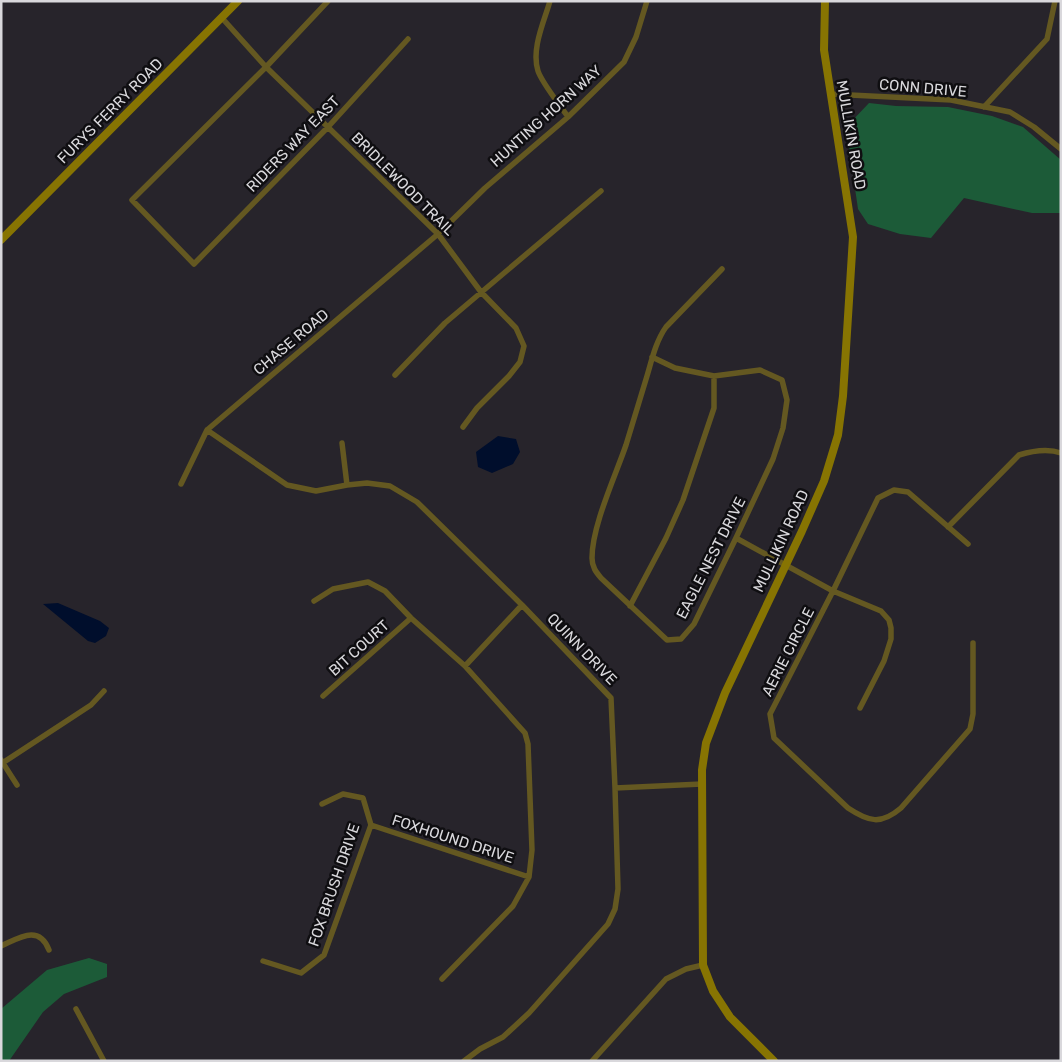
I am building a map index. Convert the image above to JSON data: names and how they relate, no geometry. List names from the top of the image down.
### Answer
{
  "streets": {
    "street": [
      "CONN DRIVE",
      "FURYS FERRY ROAD",
      "HUNTING HORN WAY",
      "MULLIKIN ROAD",
      "RIDERS WAY EAST",
      "BRIDLEWOOD TRAIL",
      "CHASE ROAD",
      "EAGLE NEST DRIVE",
      "BIT COURT",
      "QUINN DRIVE",
      "AERIE CIRCLE",
      "FOXHOUND DRIVE",
      "FOX BRUSH DRIVE"
    ]
  },
  "crossings": [
    ["CONN DRIVE", "MULLIKIN ROAD"],
    ["FURYS FERRY ROAD", "BRIDLEWOOD TRAIL"],
    ["HUNTING HORN WAY", "BRIDLEWOOD TRAIL"],
    ["HUNTING HORN WAY", "CHASE ROAD"],
    ["RIDERS WAY EAST", "BRIDLEWOOD TRAIL"],
    ["BRIDLEWOOD TRAIL", "CHASE ROAD"],
    ["CHASE ROAD", "QUINN DRIVE"],
    ["FOXHOUND DRIVE", "FOX BRUSH DRIVE"]
  ]
}
